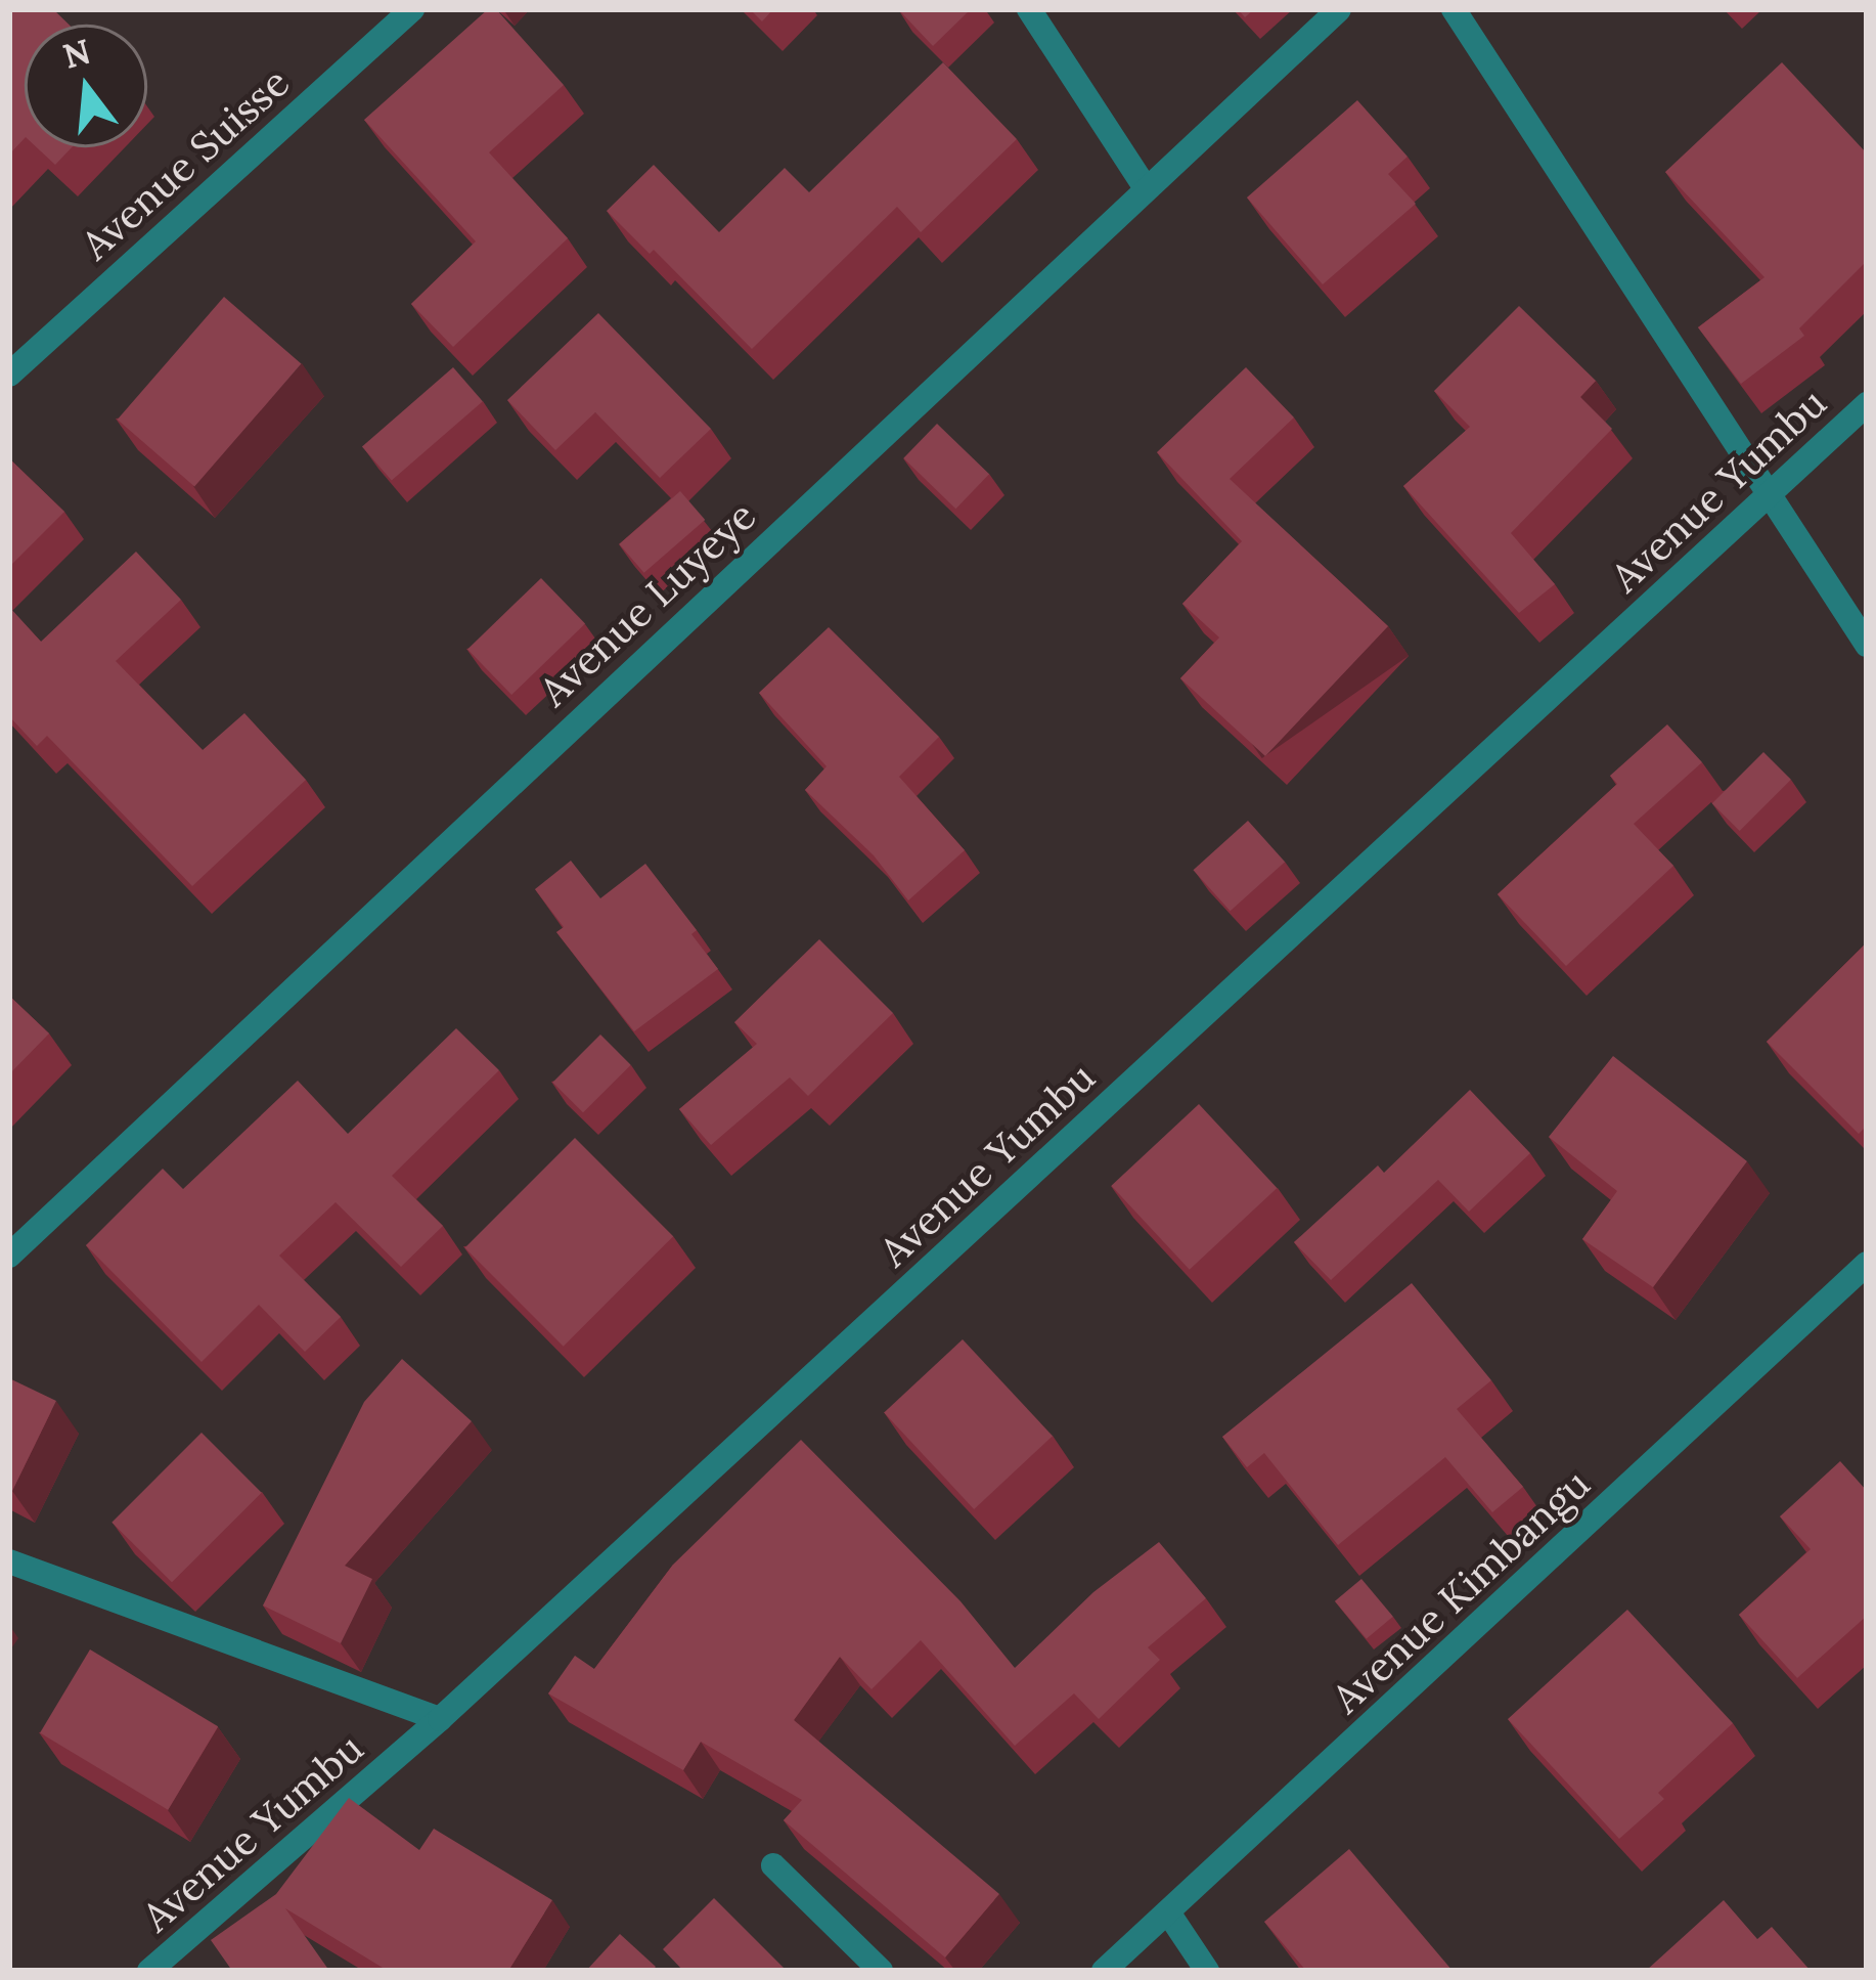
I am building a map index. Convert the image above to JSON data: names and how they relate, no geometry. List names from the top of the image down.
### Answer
{
  "streets": {
    "street": [
      "Avenue Suisse",
      "Avenue Yumbu",
      "Avenue Luyeye",
      "Avenue Kimbangu"
    ]
  },
  "north": "top"
}
